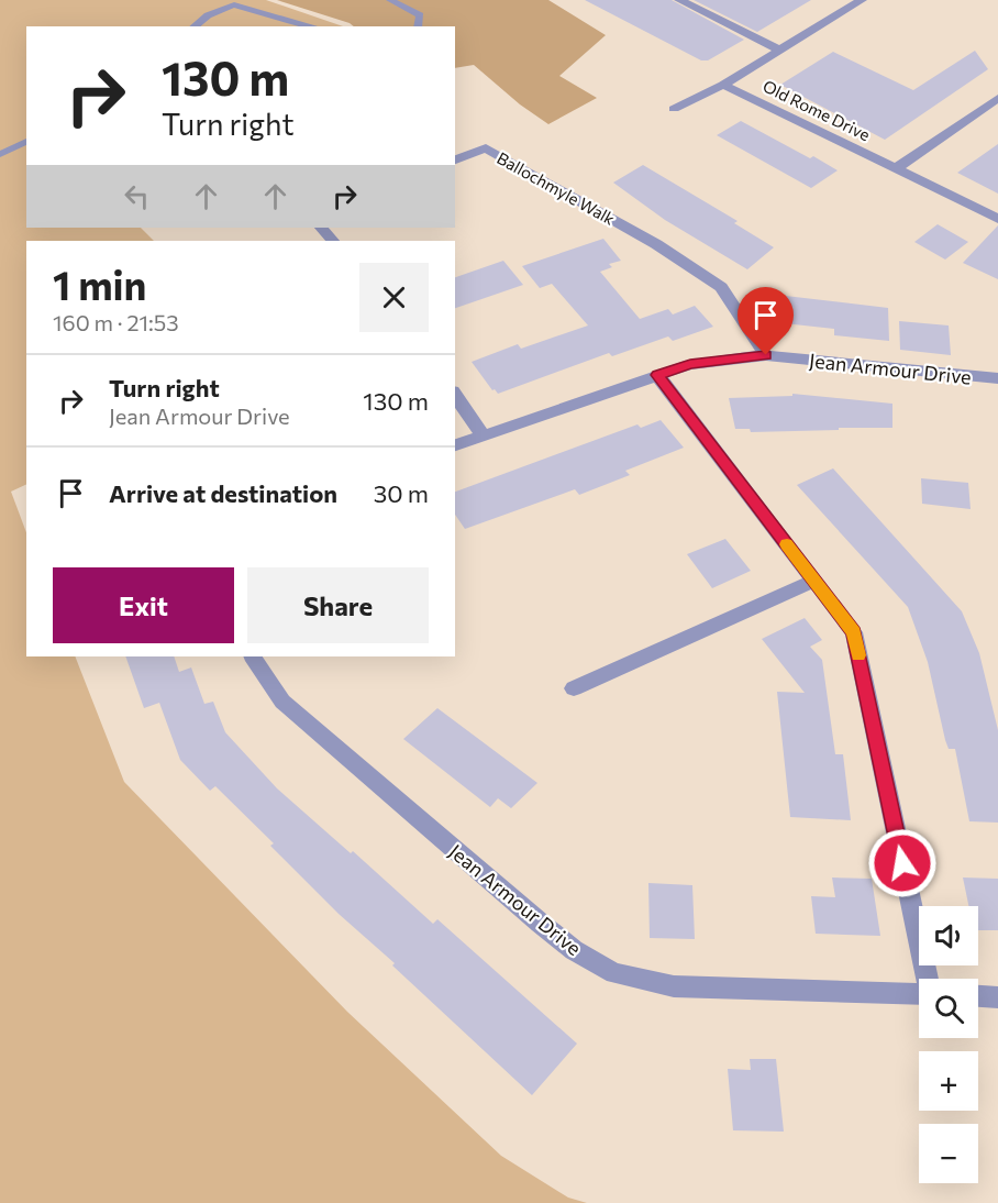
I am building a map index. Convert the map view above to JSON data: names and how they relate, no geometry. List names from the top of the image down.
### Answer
{
  "streets": {
    "street": ["Old Rome Drive", "Ballochmyle Walk", "Jean Armour Drive"]
  },
  "crossings": [
    ["Ballochmyle Walk", "Jean Armour Drive"]
  ],
  "page": {
    "turn": ["130 m", "Turn right"],
    "heading": ["1 min", "160 m · 21:53"],
    "list": [
      {
        "name": "Turn right",
        "note": "Jean Armour Drive",
        "value": "130 m"
      },
      {
        "name": "Arrive at destination",
        "value": "30 m"
      }
    ],
    "buttons": ["Exit", "Share"],
    "map_buttons": ["+", "−"]
  }
}
